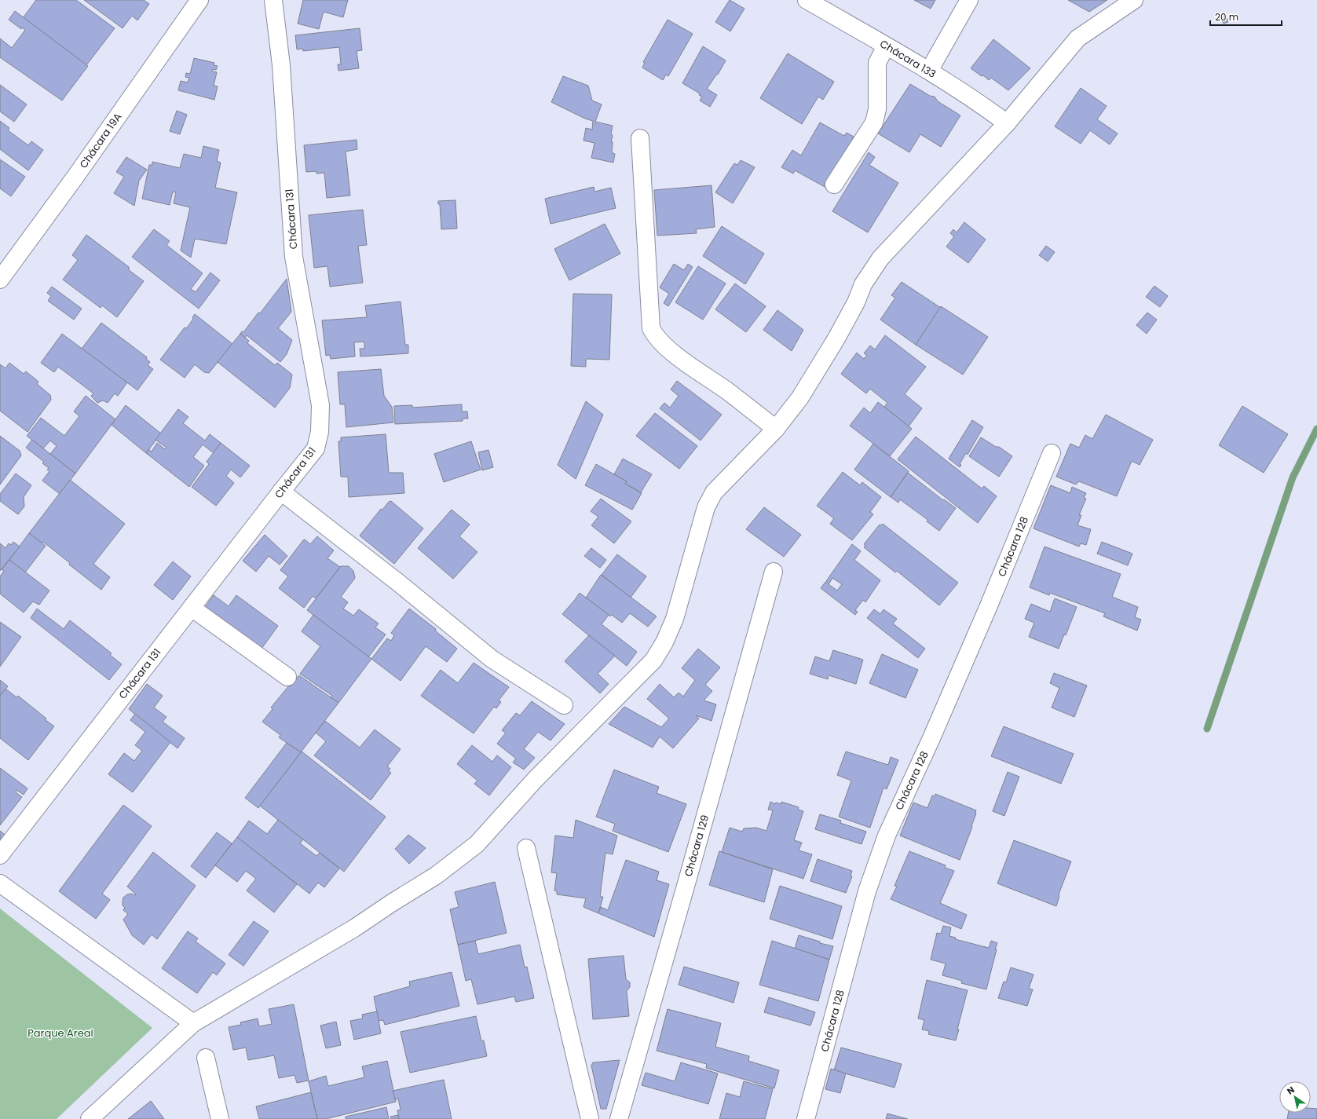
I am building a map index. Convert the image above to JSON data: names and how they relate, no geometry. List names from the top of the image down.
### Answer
{
  "streets": {
    "street": [
      "Chácara 133",
      "Chácara 19A",
      "Chácara 131",
      "Chácara 128",
      "Chácara 129"
    ]
  },
  "parks": ["Parque Areal"],
  "scale_bar": "20 m",
  "north": "top left"
}
